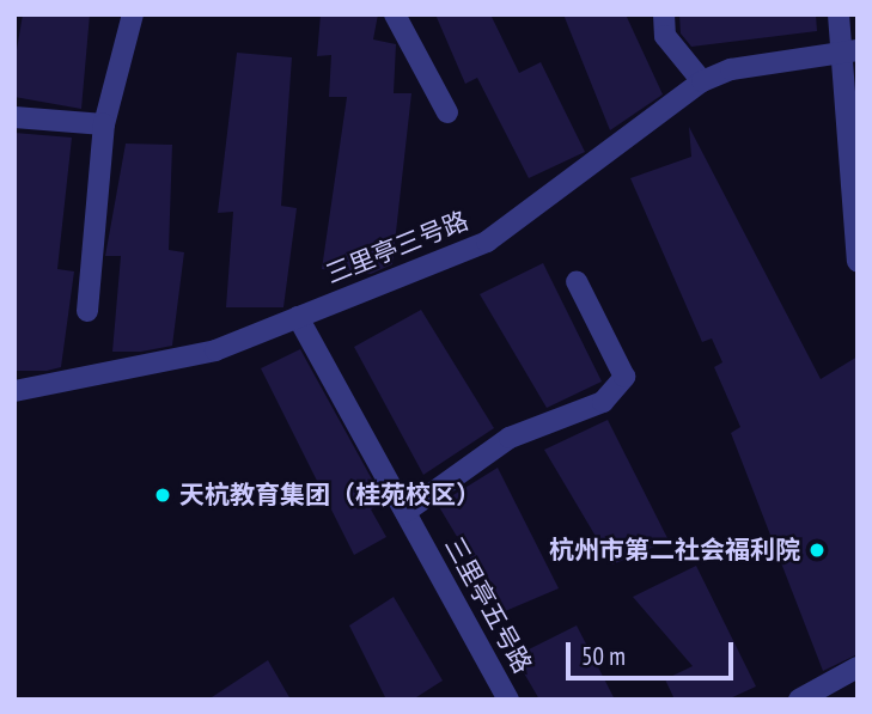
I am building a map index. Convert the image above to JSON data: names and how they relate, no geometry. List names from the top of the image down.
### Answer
{
  "streets": {
    "street": ["三里亭三号路", "三里亭五号路"]
  },
  "crossings": [
    ["三里亭三号路", "三里亭五号路"]
  ],
  "places": ["天杭教育集团（桂苑校区）", "杭州市第二社会福利院"],
  "scale_bar": "50 m"
}
